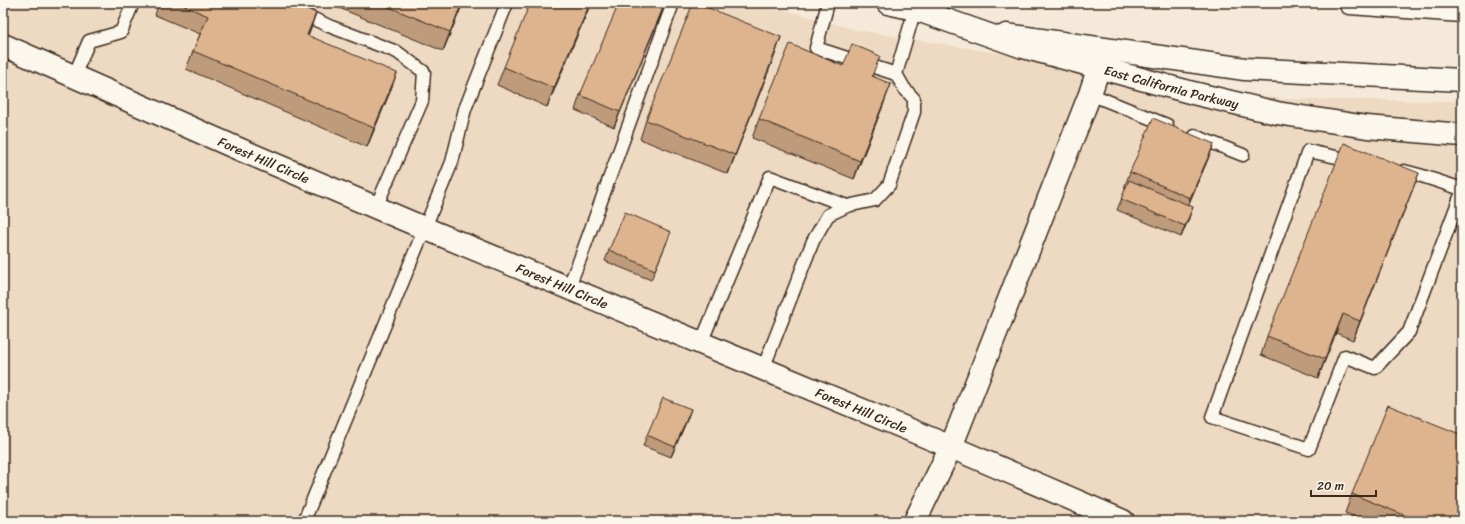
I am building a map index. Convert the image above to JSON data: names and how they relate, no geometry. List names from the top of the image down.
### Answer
{
  "streets": {
    "main road": ["East California Parkway", "Forest Hill Circle"]
  },
  "scale_bar": "20 m"
}
